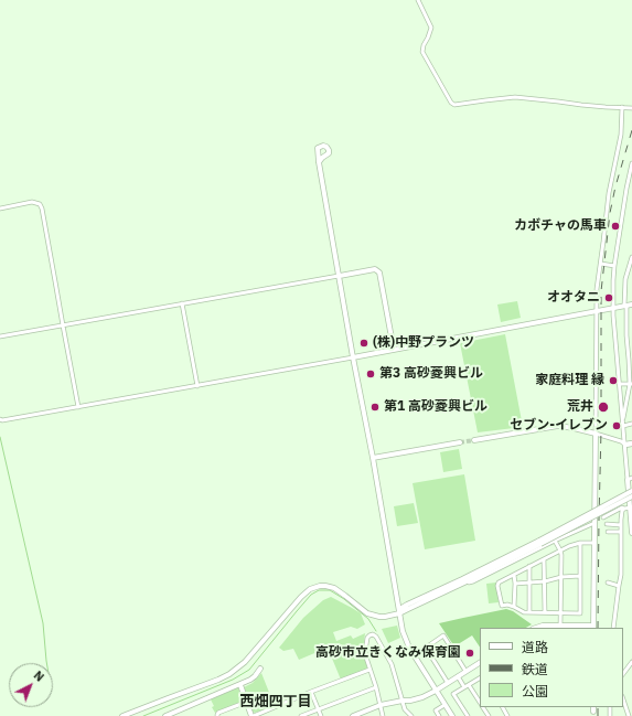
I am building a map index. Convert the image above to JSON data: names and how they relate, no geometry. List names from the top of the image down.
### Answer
{
  "districts": ["西畑四丁目"],
  "places": [
    "カボチャの馬車",
    "オオタニ",
    "(株)中野プランツ",
    "第3 高砂菱興ビル",
    "家庭料理 縁",
    "第1 高砂菱興ビル",
    "荒井",
    "セブン-イレブン",
    "高砂市立きくなみ保育園"
  ],
  "legend": ["道路", "鉄道", "公園"],
  "north": "top right"
}
